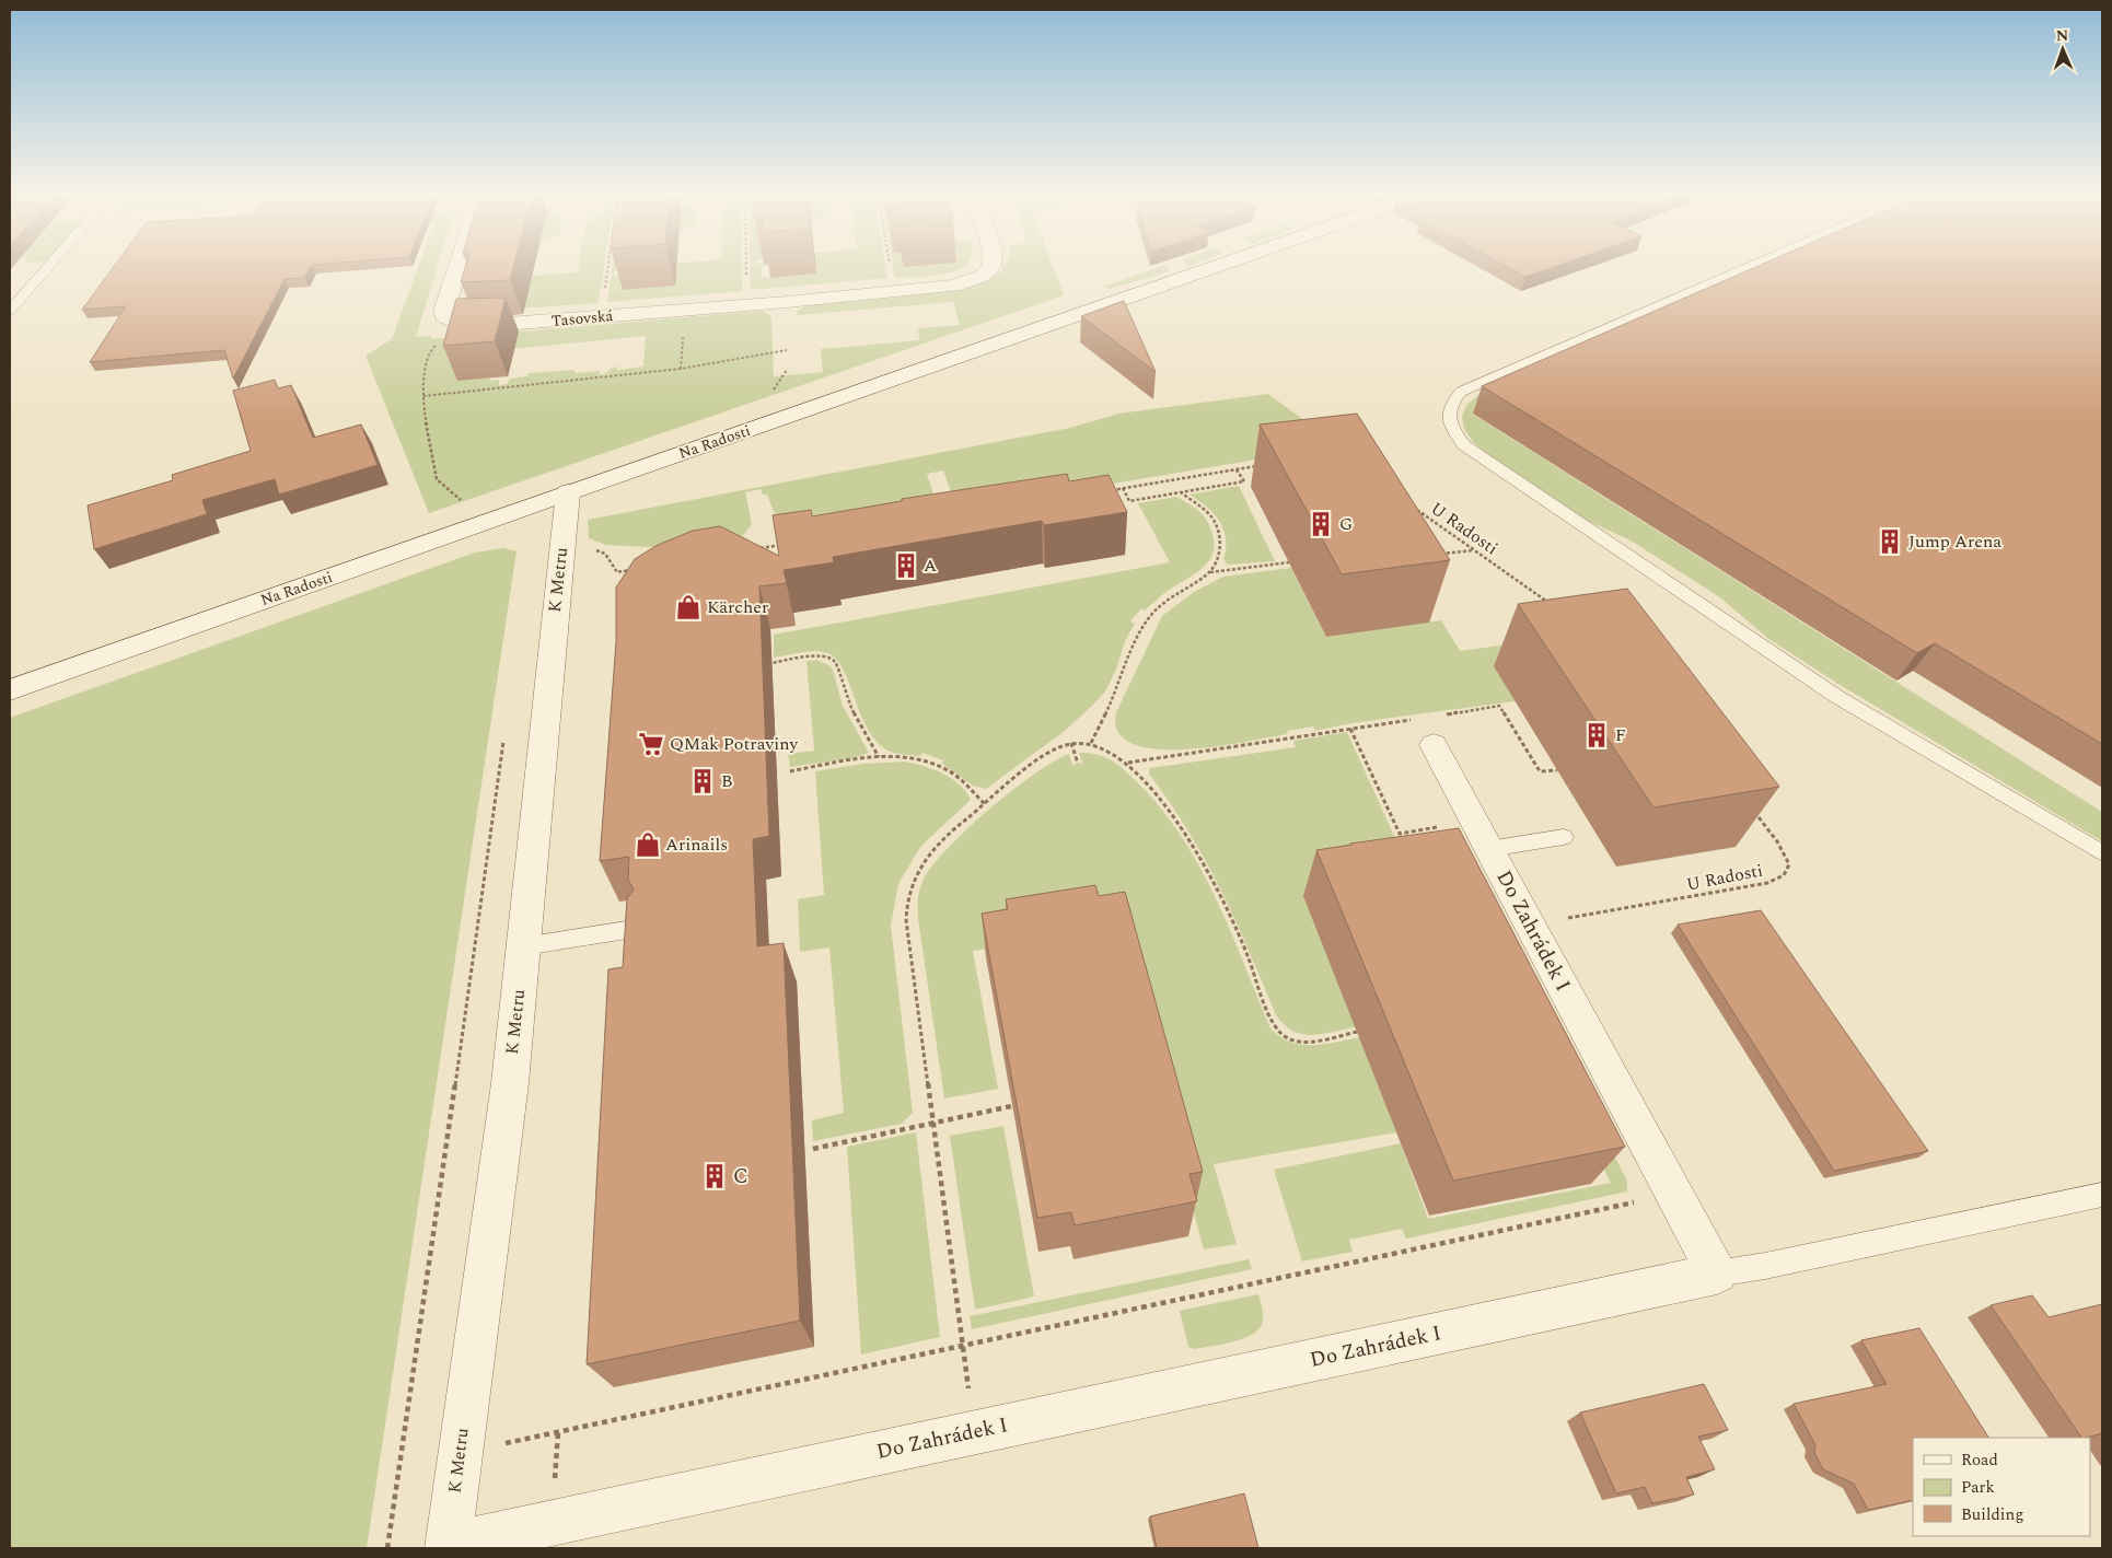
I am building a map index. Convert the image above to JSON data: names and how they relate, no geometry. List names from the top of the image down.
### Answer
{
  "streets": {
    "street": [
      "Tasovská",
      "Na Radosti",
      "K Metru",
      "Do Zahrádek I"
    ],
    "path": ["U Radosti"]
  },
  "crossings": [
    ["Na Radosti", "K Metru"],
    ["U Radosti", "Do Zahrádek I"],
    ["K Metru", "Do Zahrádek I"]
  ],
  "places": {
    "building": [
      "G",
      "Jump Arena",
      "A",
      "F",
      "B",
      "C"
    ],
    "shop": ["Kärcher", "Arinails"],
    "supermarket": ["QMak Potraviny"]
  },
  "legend": ["Road", "Park", "Building"],
  "north": "top"
}
